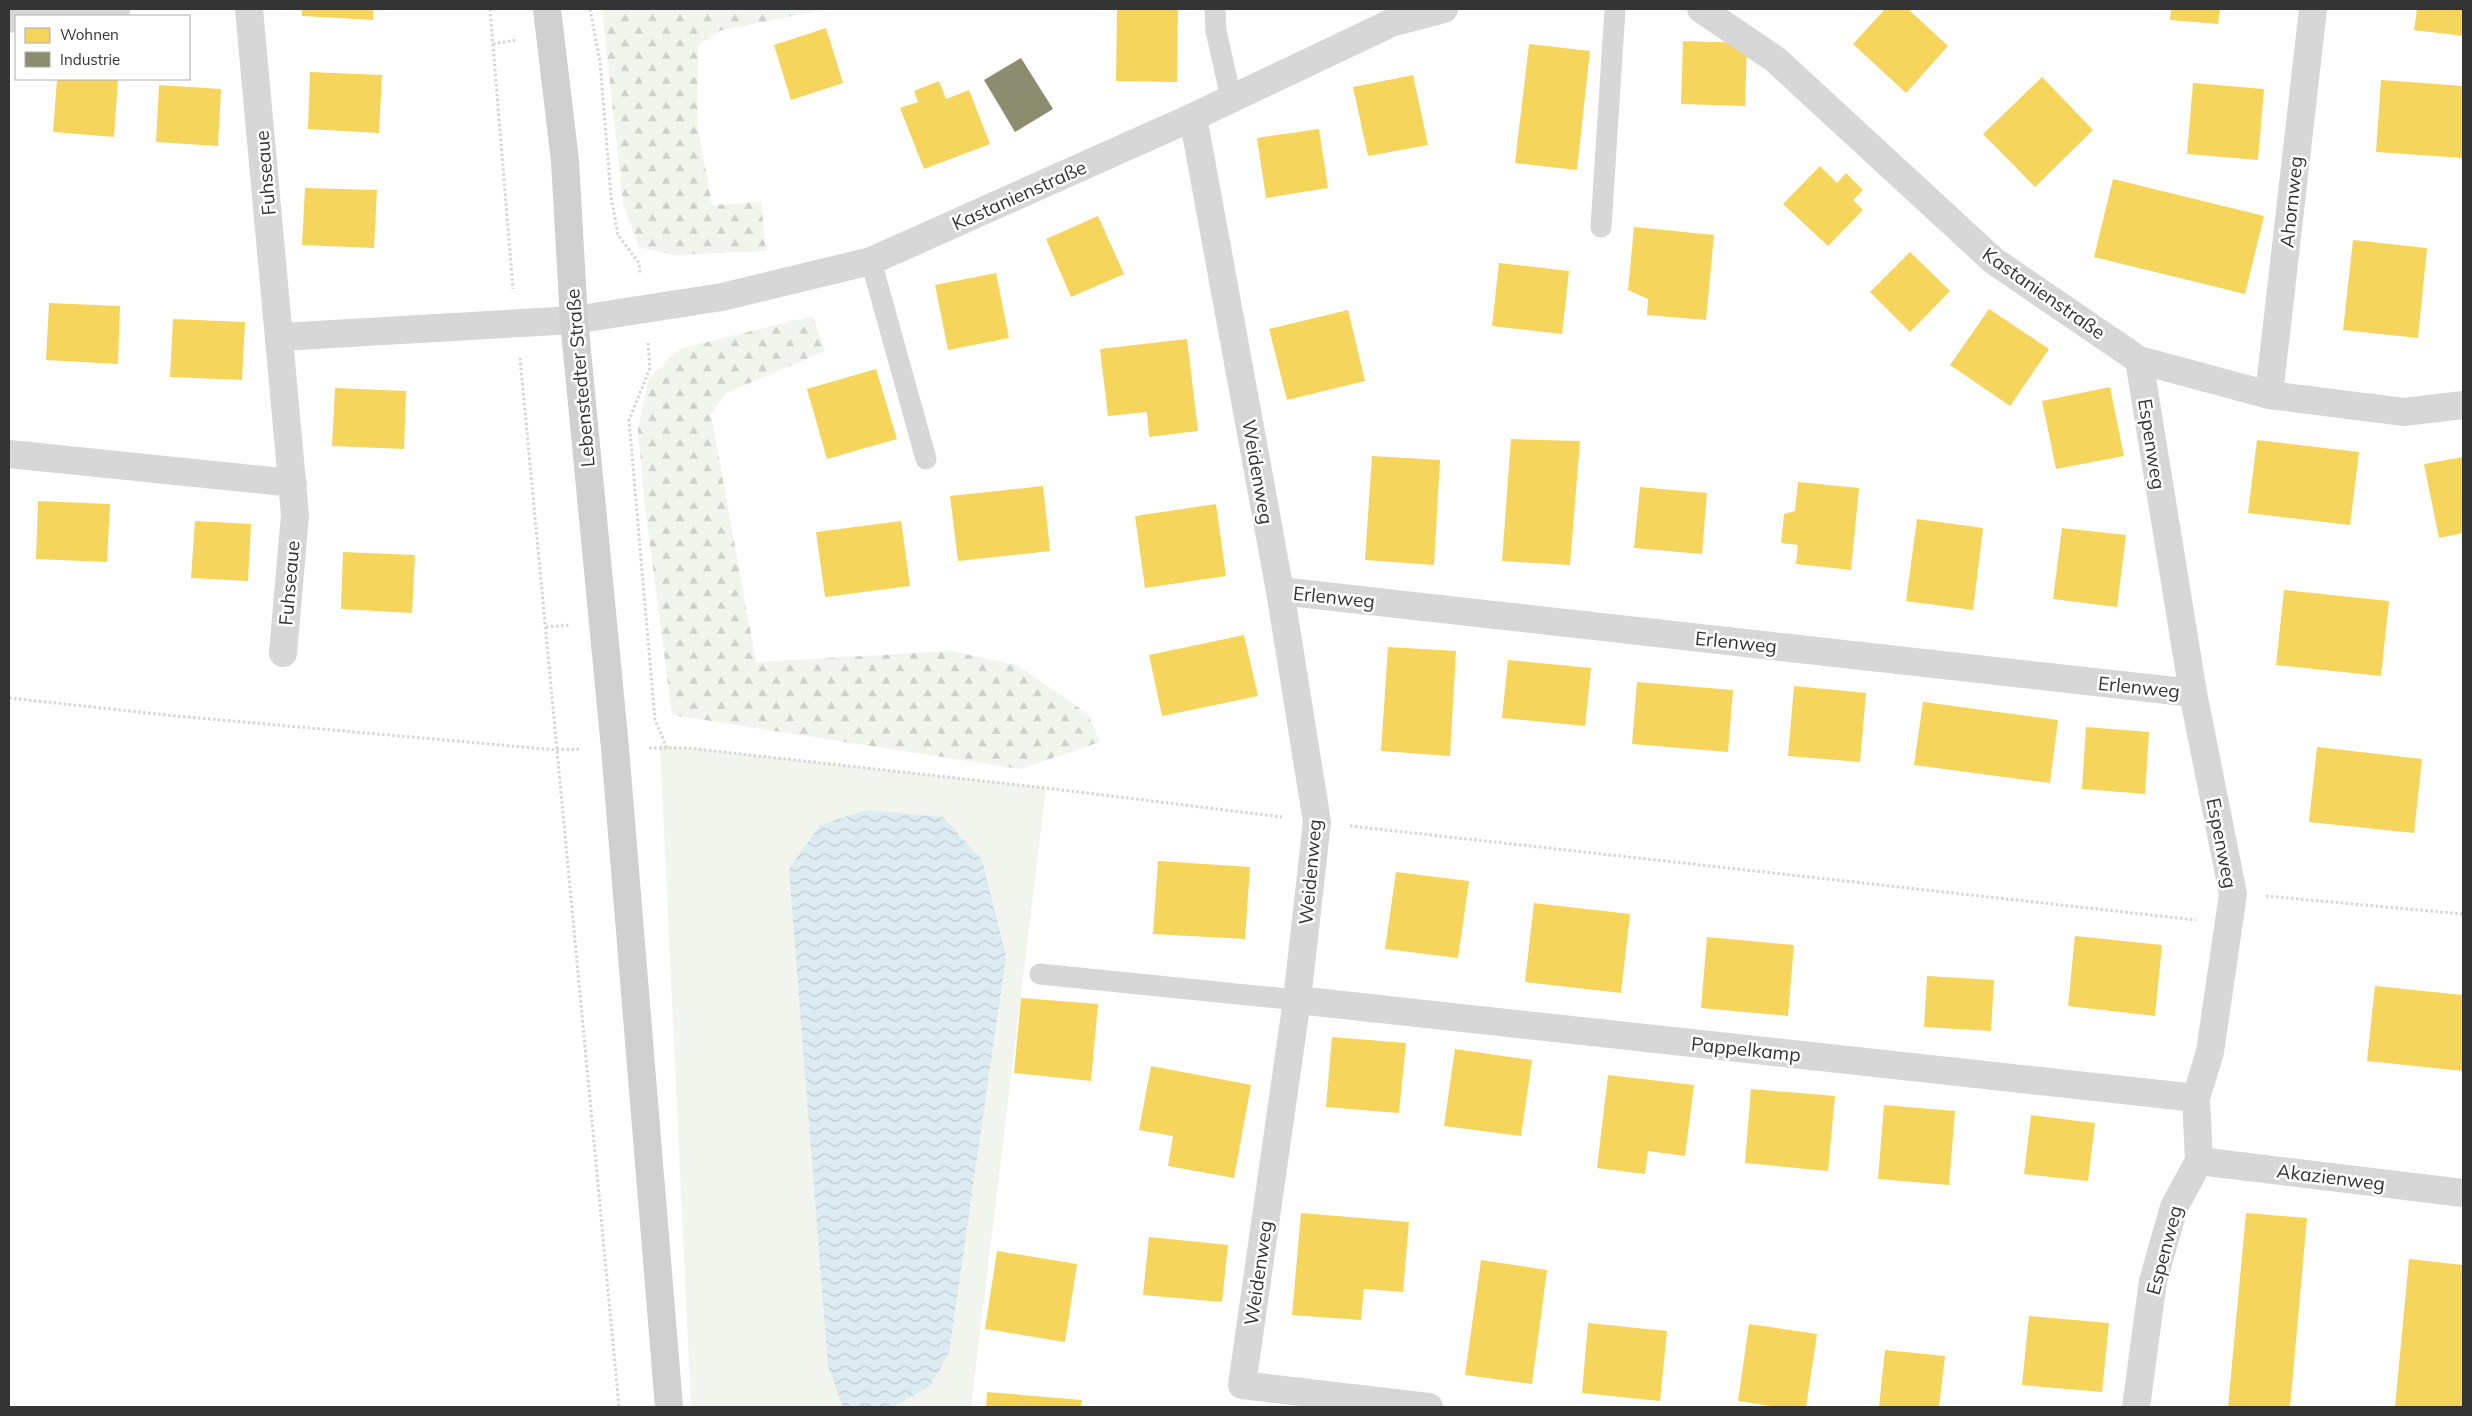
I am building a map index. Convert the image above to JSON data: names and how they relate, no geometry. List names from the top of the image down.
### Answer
{
  "streets": {
    "street": [
      "Fuhseaue",
      "Kastanienstraße",
      "Ahornweg",
      "Lebenstedter Straße",
      "Espenweg",
      "Weidenweg",
      "Erlenweg",
      "Pappelkamp",
      "Akazienweg"
    ]
  },
  "crossings": [
    ["Kastanienstraße", "Ahornweg"],
    ["Kastanienstraße", "Lebenstedter Straße"],
    ["Kastanienstraße", "Espenweg"],
    ["Kastanienstraße", "Weidenweg"],
    ["Espenweg", "Erlenweg"],
    ["Espenweg", "Pappelkamp"],
    ["Espenweg", "Akazienweg"],
    ["Weidenweg", "Erlenweg"],
    ["Weidenweg", "Pappelkamp"]
  ],
  "legend": ["Wohnen", "Industrie"]
}
